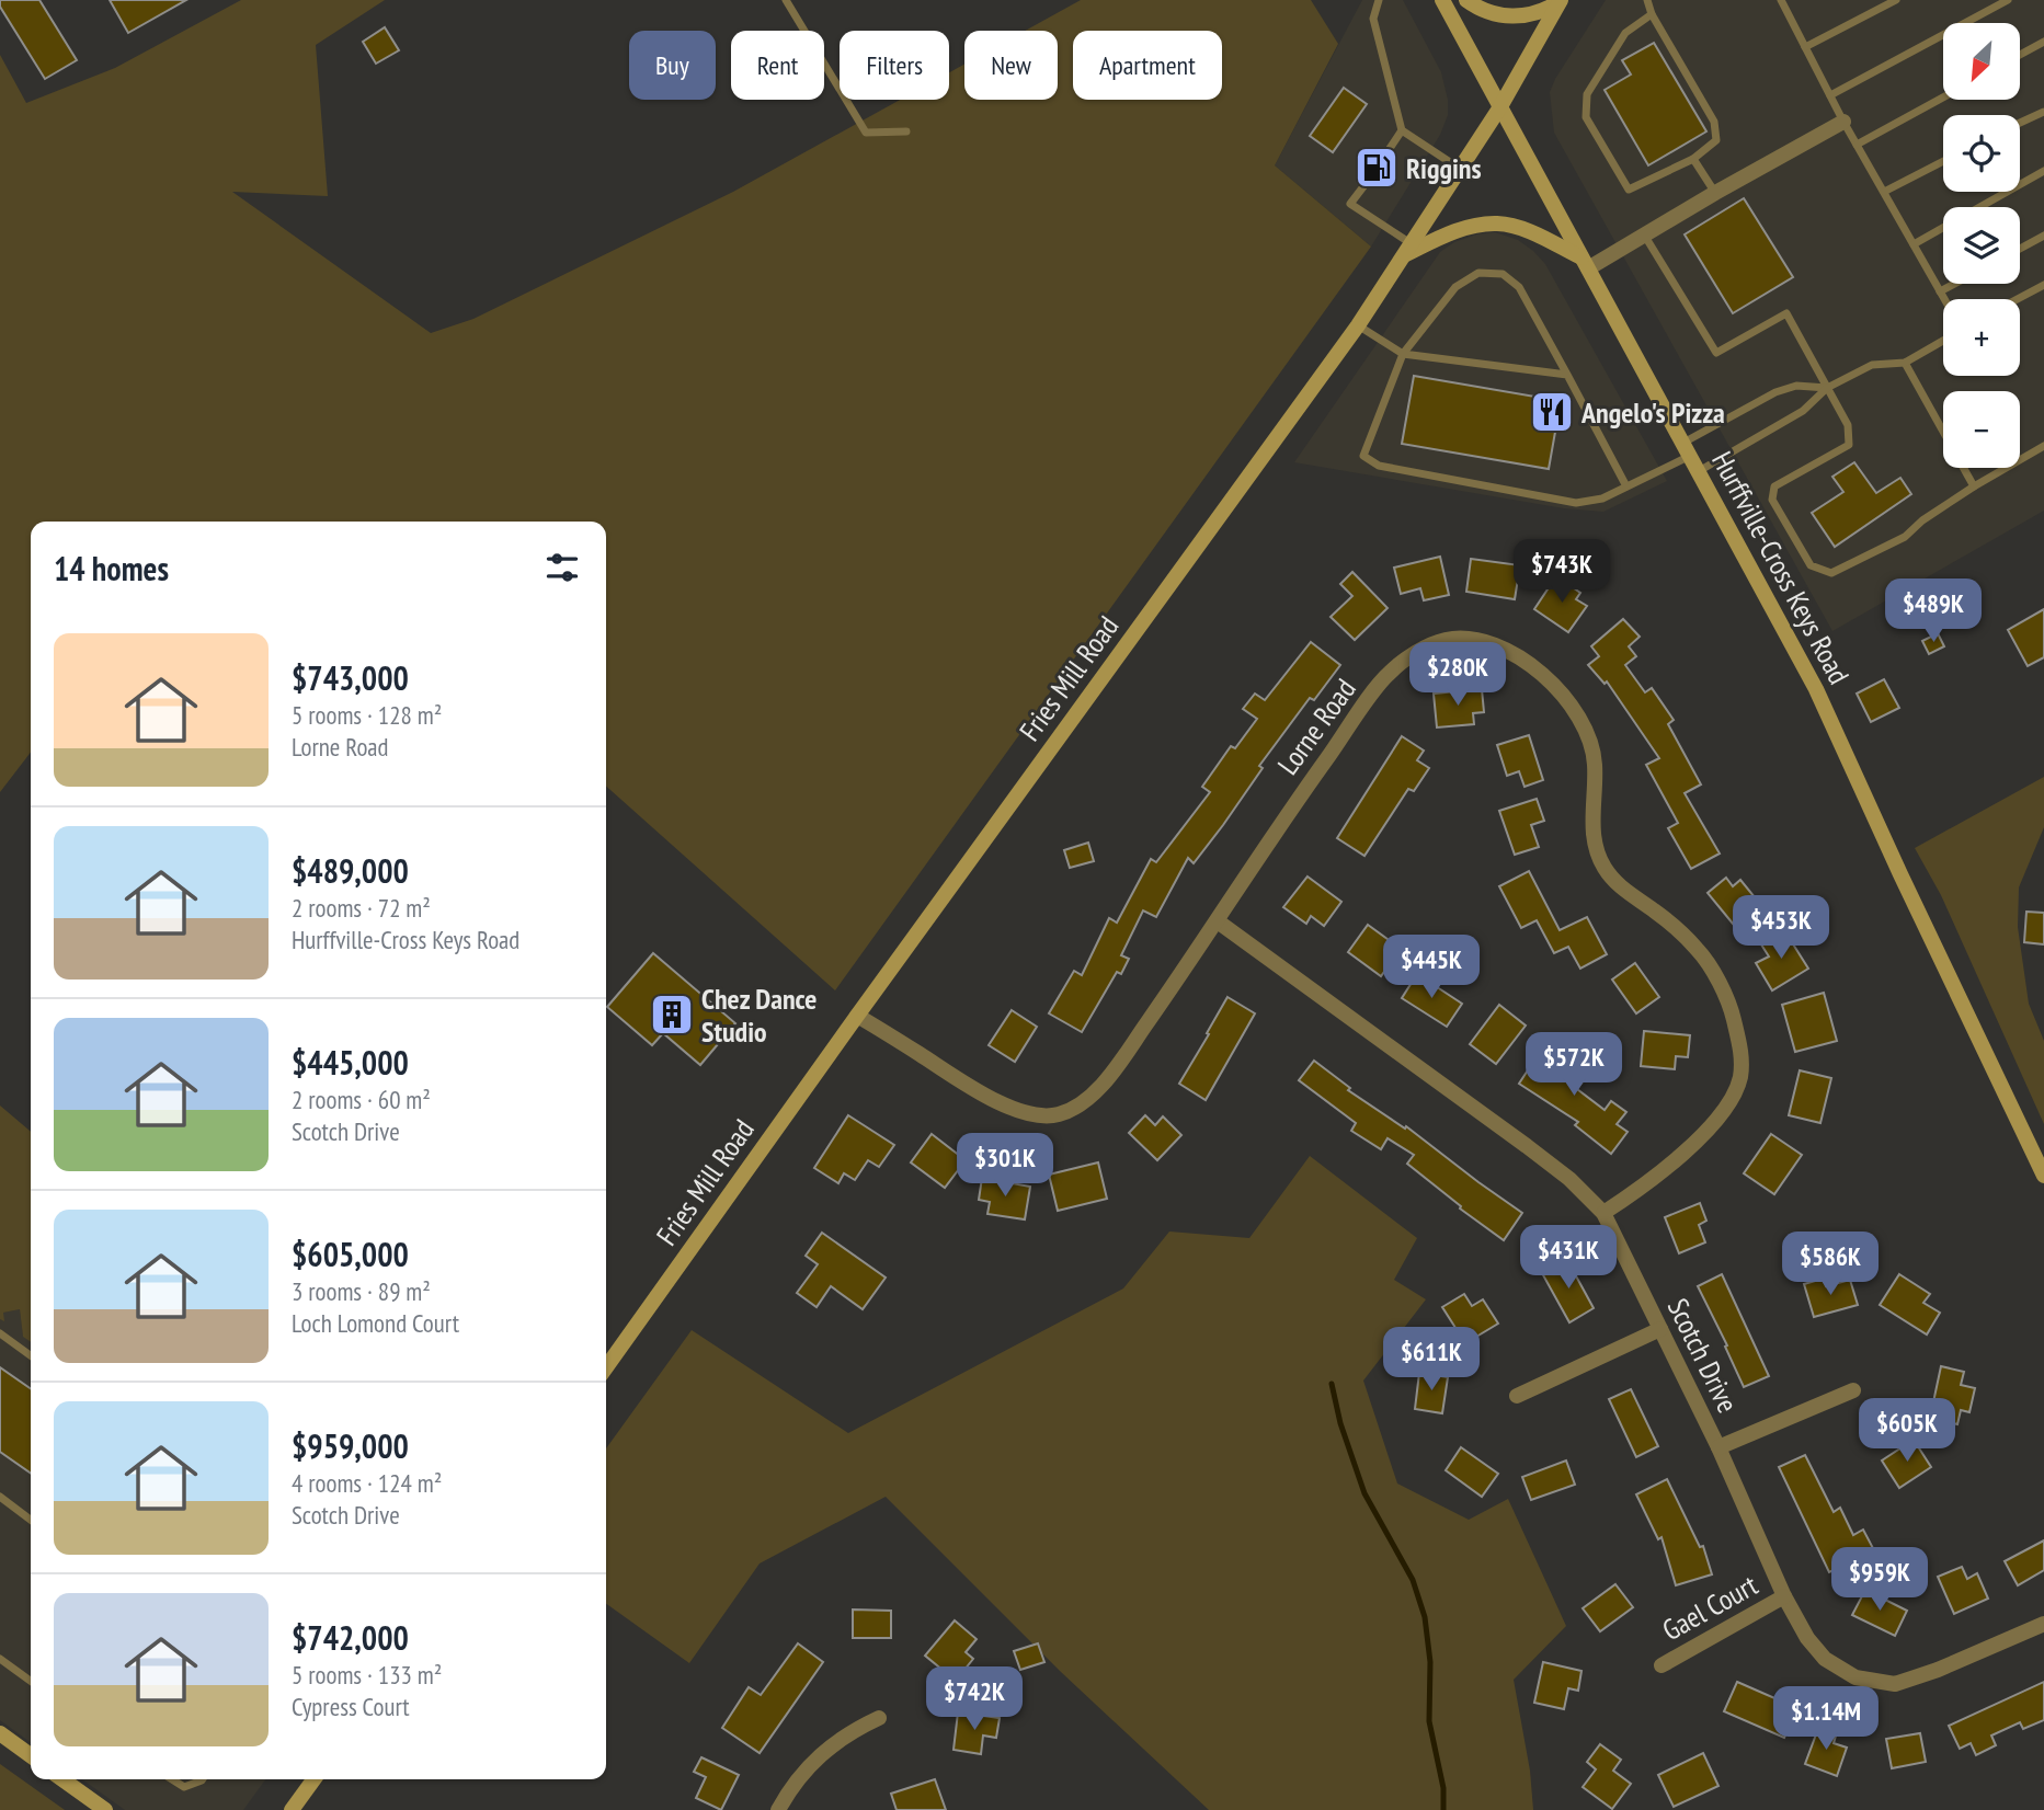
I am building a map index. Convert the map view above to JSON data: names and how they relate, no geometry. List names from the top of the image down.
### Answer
{
  "streets": {
    "main road": ["Hurffville-Cross Keys Road", "Fries Mill Road"],
    "street": ["Lorne Road", "Scotch Drive", "Gael Court"]
  },
  "crossings": [
    ["Hurffville-Cross Keys Road", "Fries Mill Road"],
    ["Fries Mill Road", "Lorne Road"],
    ["Lorne Road", "Scotch Drive"],
    ["Scotch Drive", "Gael Court"]
  ],
  "places": {
    "fuel station": ["Riggins"],
    "restaurant": ["Angelo's Pizza"],
    "building": ["Chez Dance Studio"]
  },
  "north": "bottom left",
  "page": {
    "map_buttons": ["+", "−"],
    "chip": [
      "Buy",
      "Rent",
      "Filters",
      "New",
      "Apartment"
    ],
    "heading": "14 homes",
    "price": [
      "$743K",
      "$489K",
      "$280K",
      "$453K",
      "$445K",
      "$572K",
      "$301K",
      "$431K",
      "$586K",
      "$611K",
      "$605K",
      "$959K",
      "$742K",
      "$1.14M"
    ],
    "list": [
      {
        "name": "$743,000",
        "note": "5 rooms · 128 m² · Lorne Road"
      },
      {
        "name": "$489,000",
        "note": "2 rooms · 72 m² · Hurffville-Cross Keys Road"
      },
      {
        "name": "$445,000",
        "note": "2 rooms · 60 m² · Scotch Drive"
      },
      {
        "name": "$605,000",
        "note": "3 rooms · 89 m² · Loch Lomond Court"
      },
      {
        "name": "$959,000",
        "note": "4 rooms · 124 m² · Scotch Drive"
      },
      {
        "name": "$742,000",
        "note": "5 rooms · 133 m² · Cypress Court"
      }
    ]
  }
}
